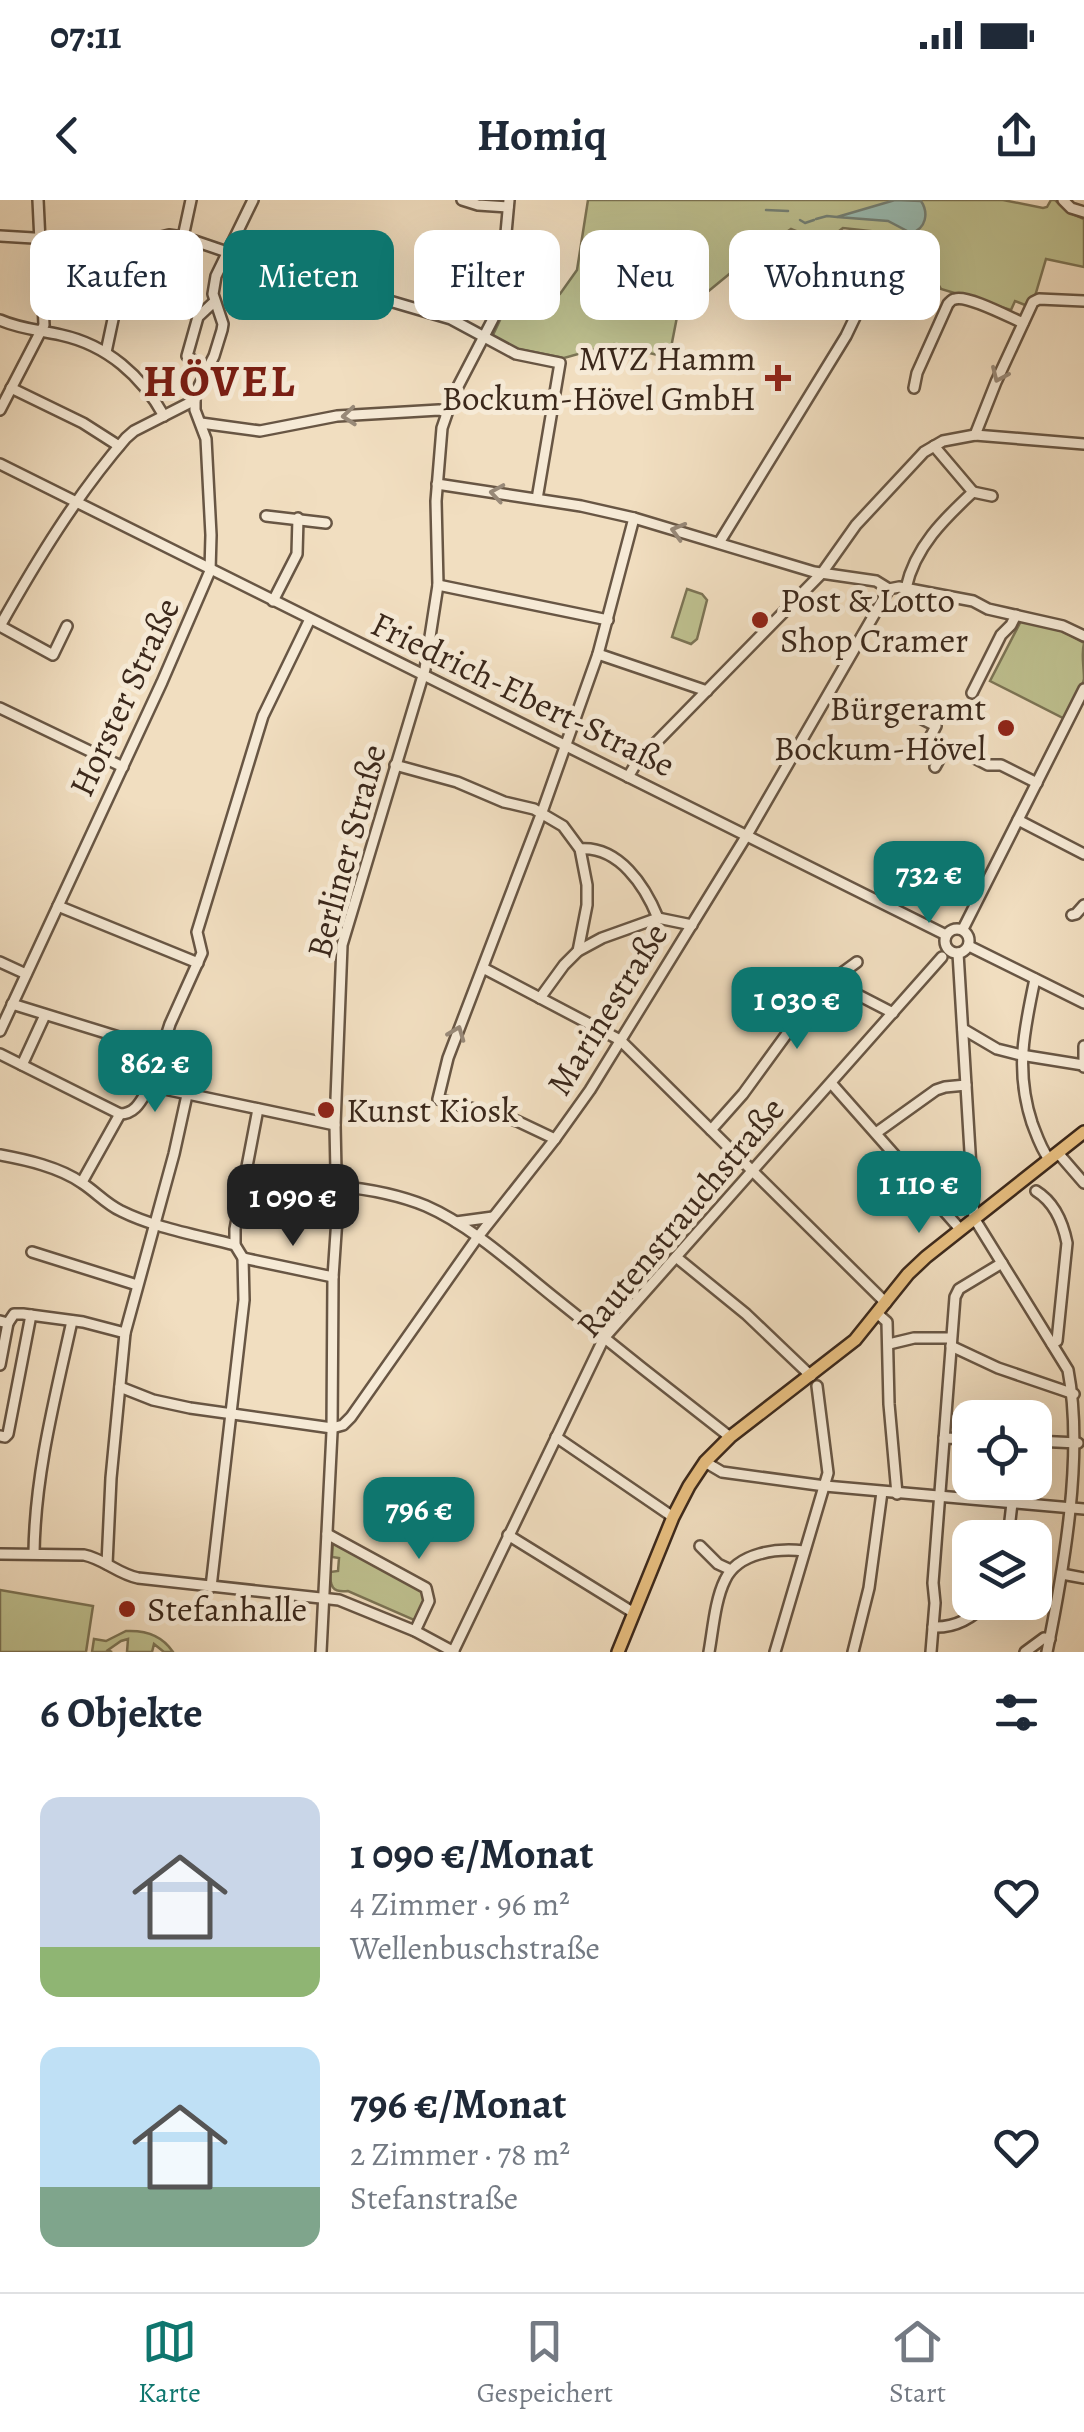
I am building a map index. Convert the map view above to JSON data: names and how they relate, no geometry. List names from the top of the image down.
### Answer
{
  "streets": {
    "street": [
      "Friedrich-Ebert-Straße",
      "Horster Straße",
      "Berliner Straße",
      "Marinestraße",
      "Rautenstrauchstraße"
    ]
  },
  "crossings": [
    ["Friedrich-Ebert-Straße", "Horster Straße"],
    ["Friedrich-Ebert-Straße", "Berliner Straße"],
    ["Friedrich-Ebert-Straße", "Marinestraße"],
    ["Berliner Straße", "Marinestraße"]
  ],
  "districts": ["HÖVEL"],
  "places": {
    "health": ["MVZ Hamm Bockum-Hövel GmbH"],
    "other": [
      "Post & Lotto Shop Cramer",
      "Bürgeramt Bockum-Hövel",
      "Kunst Kiosk",
      "Stefanhalle"
    ]
  },
  "page": {
    "status": "07:11",
    "header": "Homiq",
    "chip": [
      "Kaufen",
      "Mieten",
      "Filter",
      "Neu",
      "Wohnung"
    ],
    "price": [
      "732 €",
      "1 030 €",
      "862 €",
      "1 110 €",
      "1 090 €",
      "796 €"
    ],
    "heading": "6 Objekte",
    "list": [
      {
        "name": "1 090 €/Monat",
        "note": "4 Zimmer · 96 m² · Wellenbuschstraße"
      },
      {
        "name": "796 €/Monat",
        "note": "2 Zimmer · 78 m² · Stefanstraße"
      }
    ],
    "tabs": ["Karte", "Gespeichert", "Start"]
  }
}
